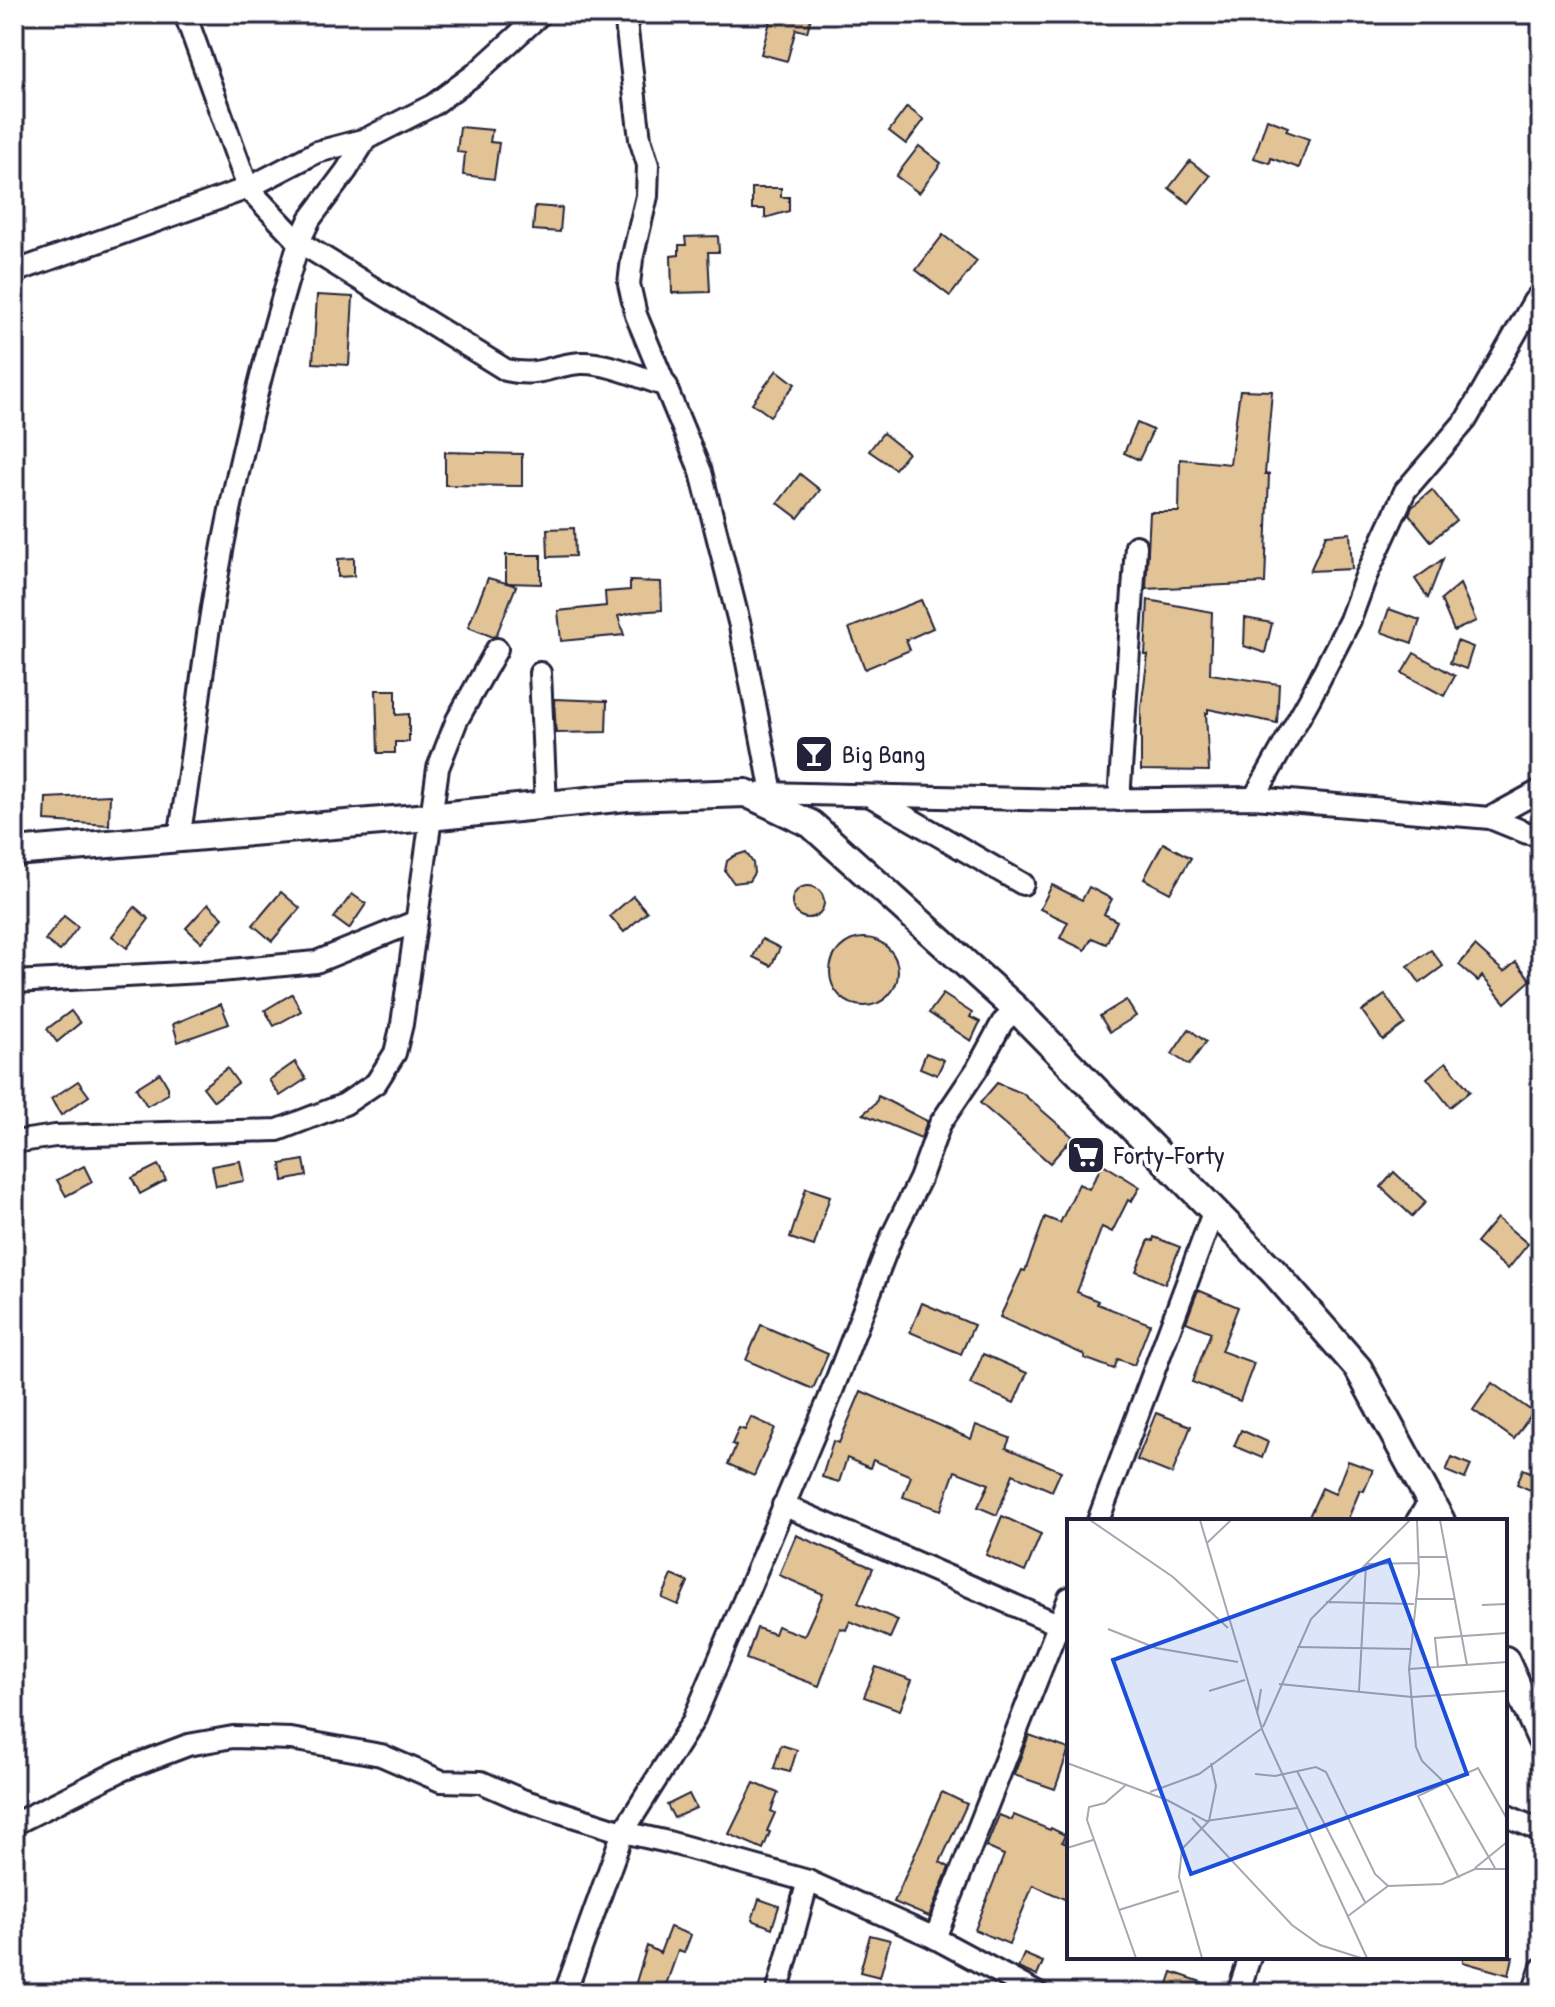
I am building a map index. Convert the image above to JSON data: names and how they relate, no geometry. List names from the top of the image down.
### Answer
{
  "places": {
    "bar": ["Big Bang"],
    "supermarket": ["Forty-Forty"]
  }
}
